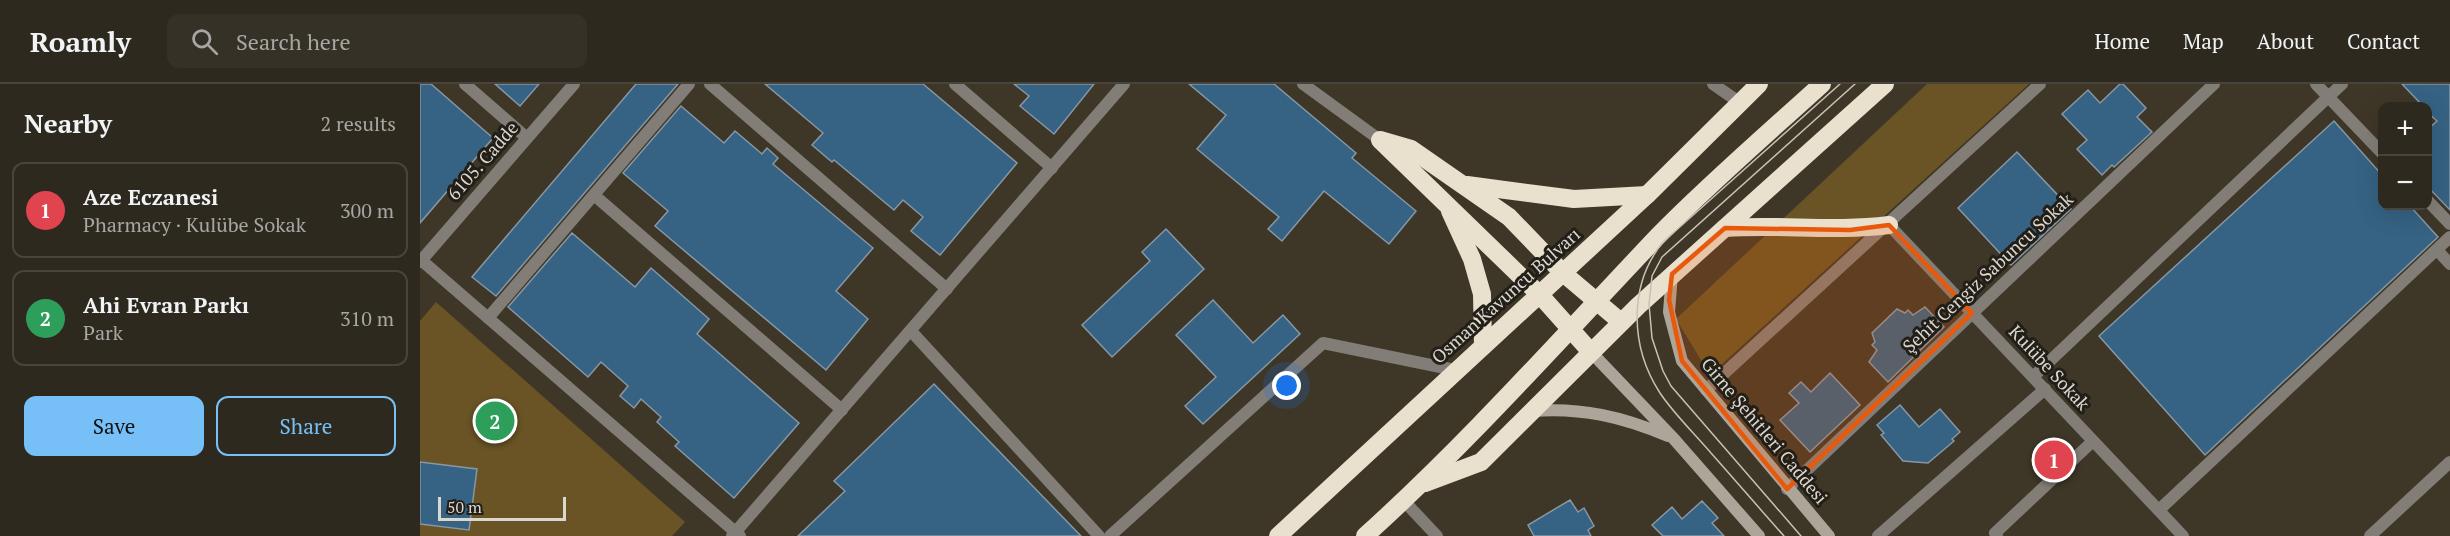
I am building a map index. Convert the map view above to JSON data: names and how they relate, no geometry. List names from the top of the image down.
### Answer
{
  "streets": {
    "highway": ["Osman Kavuncu Bulvarı"],
    "street": [
      "6105. Cadde",
      "Şehit Cengiz Sabuncu Sokak",
      "Kulübe Sokak",
      "Girne Şehitleri Caddesi"
    ]
  },
  "crossings": [
    ["Şehit Cengiz Sabuncu Sokak", "Kulübe Sokak"],
    ["Şehit Cengiz Sabuncu Sokak", "Girne Şehitleri Caddesi"]
  ],
  "scale_bar": "50 m",
  "page": {
    "header": "Roamly",
    "search": "Search here",
    "nav": [
      "Home",
      "Map",
      "About",
      "Contact"
    ],
    "heading": ["Nearby", "2 results"],
    "map_buttons": ["+", "−"],
    "list": [
      {
        "mark": "1",
        "name": "Aze Eczanesi",
        "note": "Pharmacy · Kulübe Sokak",
        "value": "300 m"
      },
      {
        "mark": "2",
        "name": "Ahi Evran Parkı",
        "note": "Park",
        "value": "310 m"
      }
    ],
    "buttons": ["Save", "Share"],
    "pins": ["2", "1"],
    "scale": "50 m"
  }
}
